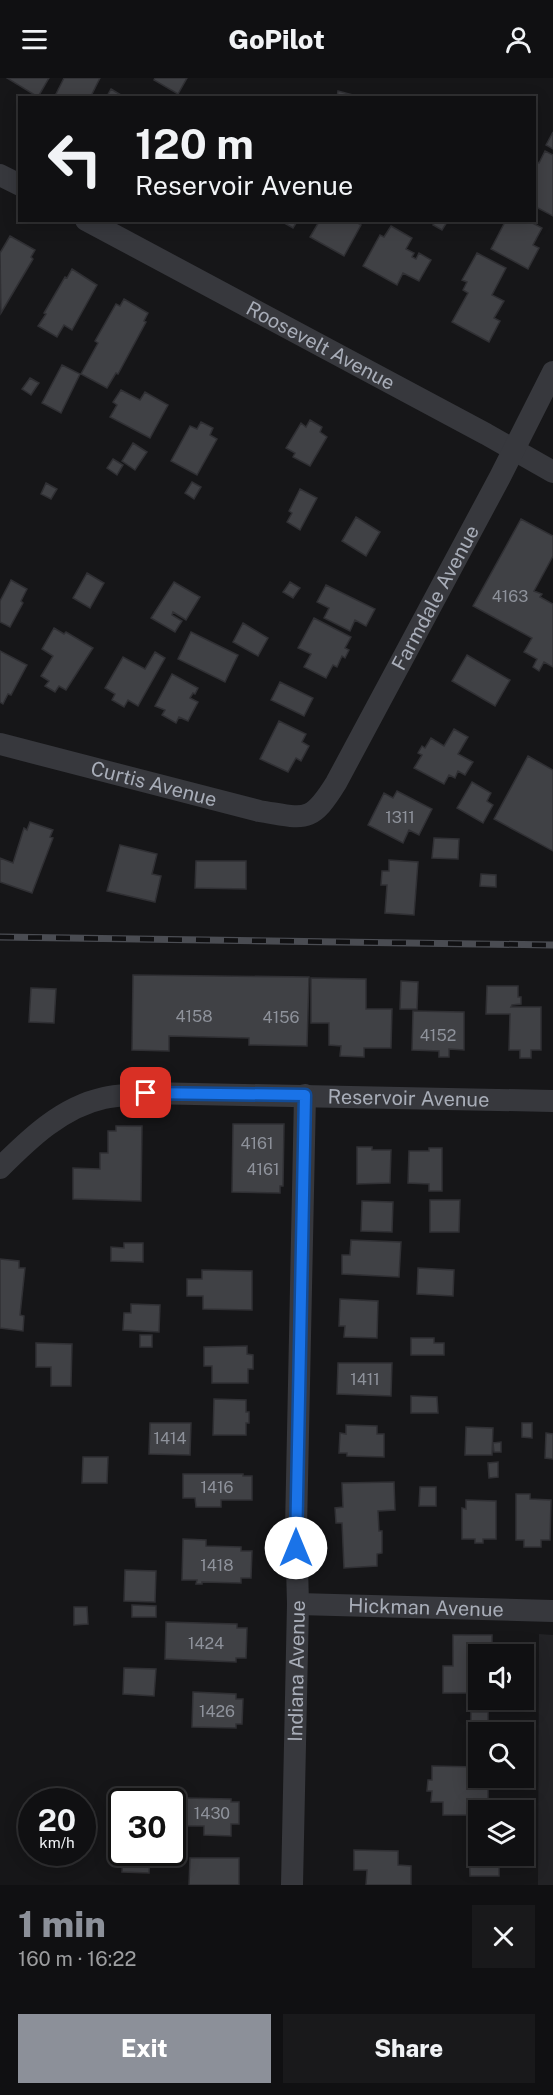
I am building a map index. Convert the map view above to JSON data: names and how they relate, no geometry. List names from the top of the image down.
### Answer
{
  "streets": {
    "street": [
      "Roosevelt Avenue",
      "Farmdale Avenue",
      "Curtis Avenue",
      "Reservoir Avenue",
      "Hickman Avenue",
      "Indiana Avenue"
    ]
  },
  "crossings": [
    ["Roosevelt Avenue", "Farmdale Avenue"],
    ["Farmdale Avenue", "Curtis Avenue"],
    ["Reservoir Avenue", "Indiana Avenue"],
    ["Hickman Avenue", "Indiana Avenue"]
  ],
  "house_numbers": [
    "4163",
    "1311",
    "4158",
    "4156",
    "4152",
    "4161",
    "4161",
    "1411",
    "1414",
    "1416",
    "1418",
    "1424",
    "1426",
    "1430"
  ],
  "page": {
    "header": "GoPilot",
    "turn": ["120 m", "Reservoir Avenue"],
    "speed": "20 km/h",
    "limit": "30",
    "heading": ["1 min", "160 m · 16:22"],
    "buttons": ["Exit", "Share"]
  }
}
